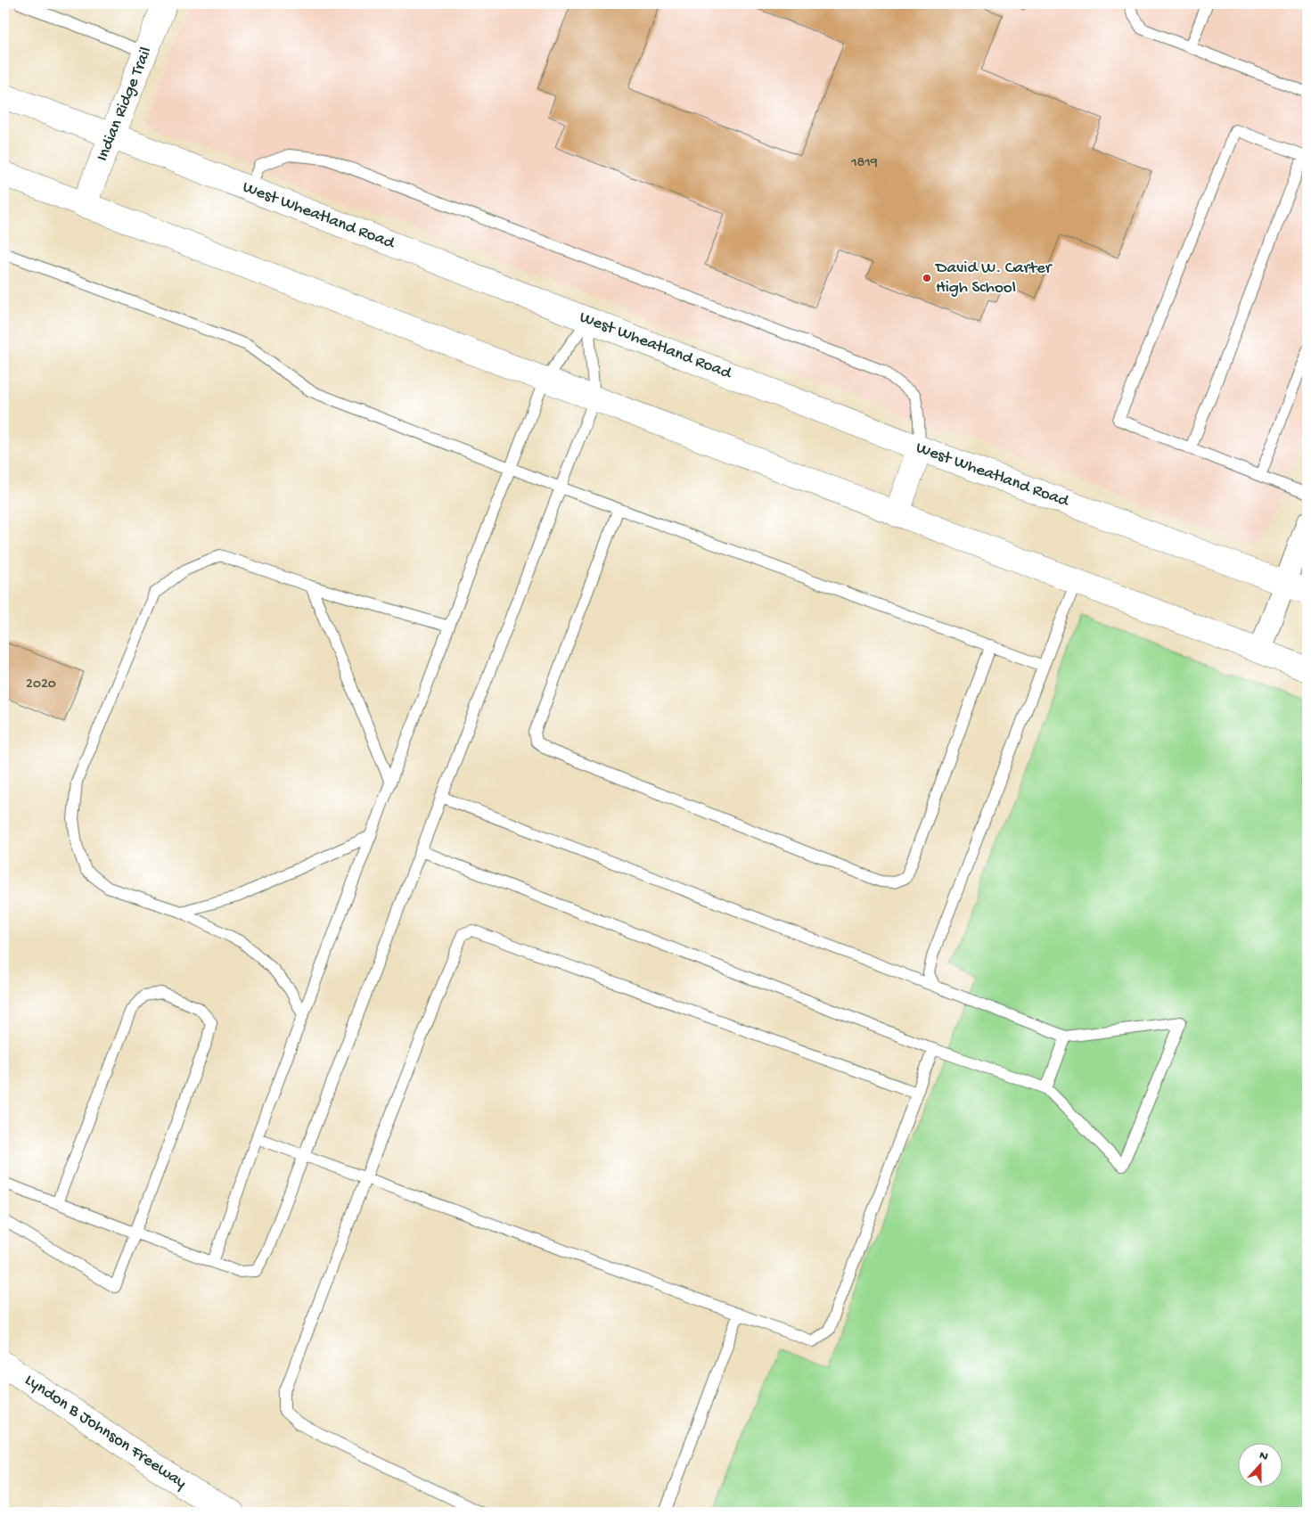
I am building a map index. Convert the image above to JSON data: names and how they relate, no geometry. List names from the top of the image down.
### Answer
{
  "streets": {
    "main road": ["Indian Ridge Trail", "West Wheatland Road", "Lyndon B Johnson Freeway"]
  },
  "crossings": [
    ["Indian Ridge Trail", "West Wheatland Road"]
  ],
  "places": ["David W. Carter High School"],
  "house_numbers": ["1819", "2020"],
  "north": "top"
}
